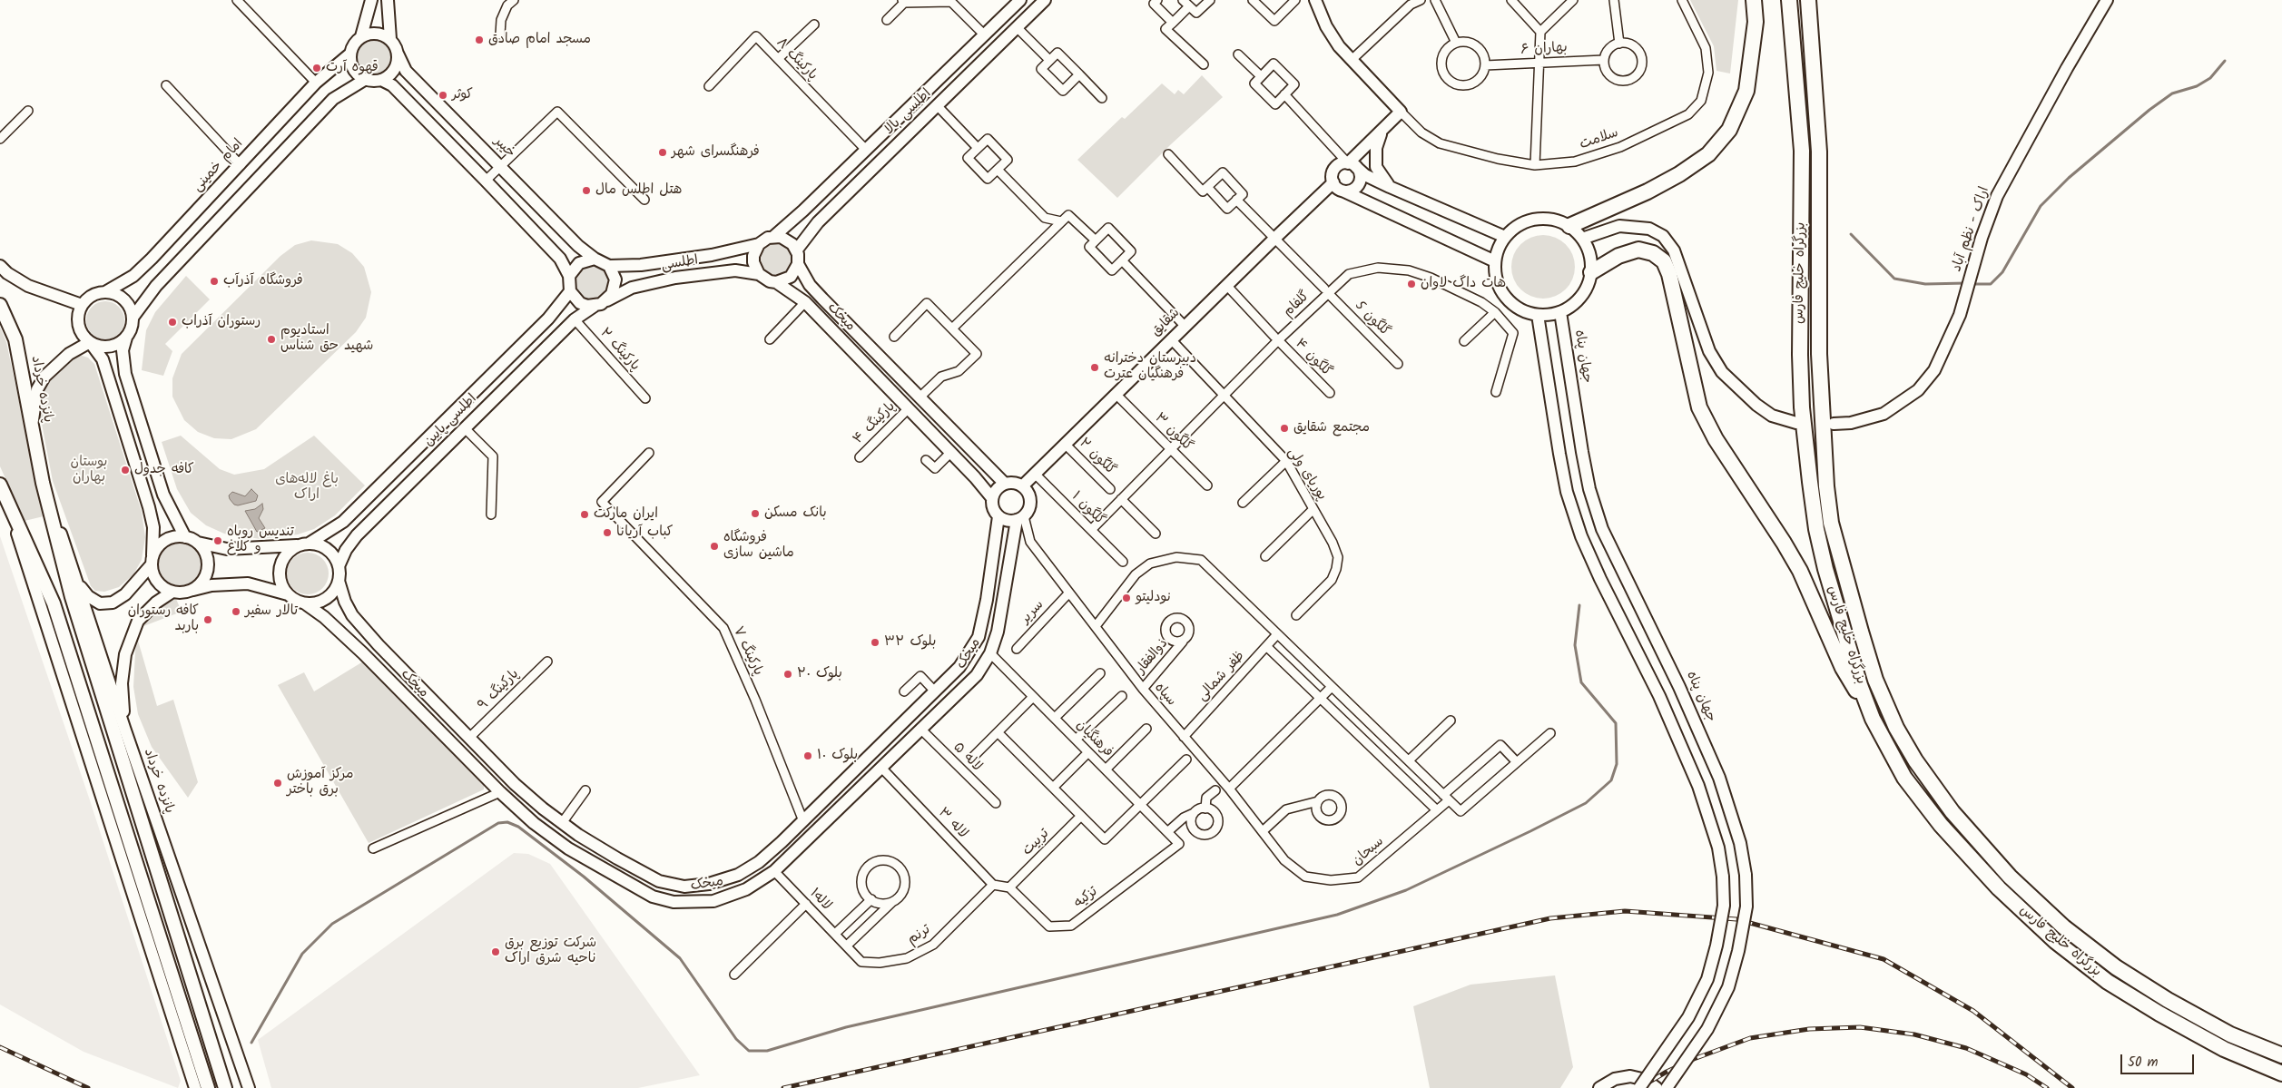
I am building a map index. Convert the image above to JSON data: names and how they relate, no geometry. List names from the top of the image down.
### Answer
{
  "streets": {
    "highway": ["بزرگراه خلیج فارس"],
    "main road": ["پانزده خرداد"],
    "street": [
      "بهاران ۶",
      "پارکینگ ۸",
      "اطلسی بالا",
      "سلامت",
      "خیبر",
      "امام خمینی",
      "اراک - نظم آباد",
      "اطلسی",
      "گلفام",
      "میخک",
      "گلگون 5",
      "شقایق",
      "پارکینگ ۲",
      "جهان پناه",
      "گلگون ۴",
      "اطلسی پایین",
      "پارکینگ ۴",
      "گلگون ۳",
      "گلگون ۲",
      "پوریای ولی",
      "گلگون ۱",
      "سریر",
      "پارکینگ ۷",
      "ذوالفقار",
      "ظفر شمالی",
      "پارکینگ ۹",
      "سپاه",
      "فرهنگیان",
      "لاله ۵",
      "لاله ۳",
      "تربیت",
      "سبحان",
      "تزکیه",
      "لاله۱",
      "ترنم"
    ]
  },
  "crossings": [
    ["پارکینگ ۸", "اطلسی بالا"],
    ["اطلسی بالا", "اطلسی"],
    ["اطلسی بالا", "میخک"],
    ["خیبر", "امام خمینی"],
    ["خیبر", "اطلسی"],
    ["خیبر", "اطلسی پایین"],
    ["اطلسی", "میخک"],
    ["اطلسی", "اطلسی پایین"],
    ["گلفام", "گلگون 5"],
    ["گلفام", "گلگون ۴"],
    ["گلفام", "گلگون ۳"],
    ["گلفام", "پوریای ولی"],
    ["گلفام", "گلگون ۱"],
    ["میخک", "شقایق"],
    ["میخک", "اطلسی پایین"],
    ["میخک", "پارکینگ ۴"],
    ["میخک", "پارکینگ ۷"],
    ["میخک", "پارکینگ ۹"],
    ["میخک", "سپاه"],
    ["میخک", "فرهنگیان"],
    ["میخک", "لاله ۵"],
    ["میخک", "لاله ۳"],
    ["میخک", "لاله۱"],
    ["گلگون 5", "شقایق"],
    ["شقایق", "گلگون ۴"],
    ["شقایق", "گلگون ۲"],
    ["شقایق", "پوریای ولی"],
    ["شقایق", "گلگون ۱"],
    ["شقایق", "سپاه"],
    ["پارکینگ ۲", "اطلسی پایین"],
    ["سریر", "سپاه"],
    ["ذوالفقار", "سپاه"],
    ["ظفر شمالی", "سپاه"],
    ["سپاه", "سبحان"],
    ["فرهنگیان", "تزکیه"],
    ["لاله ۳", "ترنم"],
    ["تربیت", "تزکیه"],
    ["لاله۱", "ترنم"]
  ],
  "parks": ["بوستان بهاران", "باغ لاله‌های اراک"],
  "places": [
    "مسجد امام صادق",
    "قهوه آرت",
    "کوثر",
    "فرهنگسرای شهر",
    "هتل اطلس مال",
    "فروشگاه آذرآب",
    "هات داگ لاوان",
    "رستوران آذراب",
    "استادیوم شهید حق شناس",
    "دبیرستان دخترانه فرهنگیان عترت",
    "مجتمع شقایق",
    "کافه جدول",
    "بانک مسکن",
    "ایران مارکت",
    "کباب آریانا",
    "تندیس روباه و کلاغ",
    "فروشگاه ماشین سازی",
    "نودلیتو",
    "تالار سفیر",
    "کافه رستوران باربد",
    "بلوک ۳۲",
    "بلوک ۲۰",
    "بلوک ۱۰",
    "مرکز آموزش برق باختر",
    "شرکت توزیع برق ناحیه شرق اراک"
  ],
  "scale_bar": "50 m"
}
